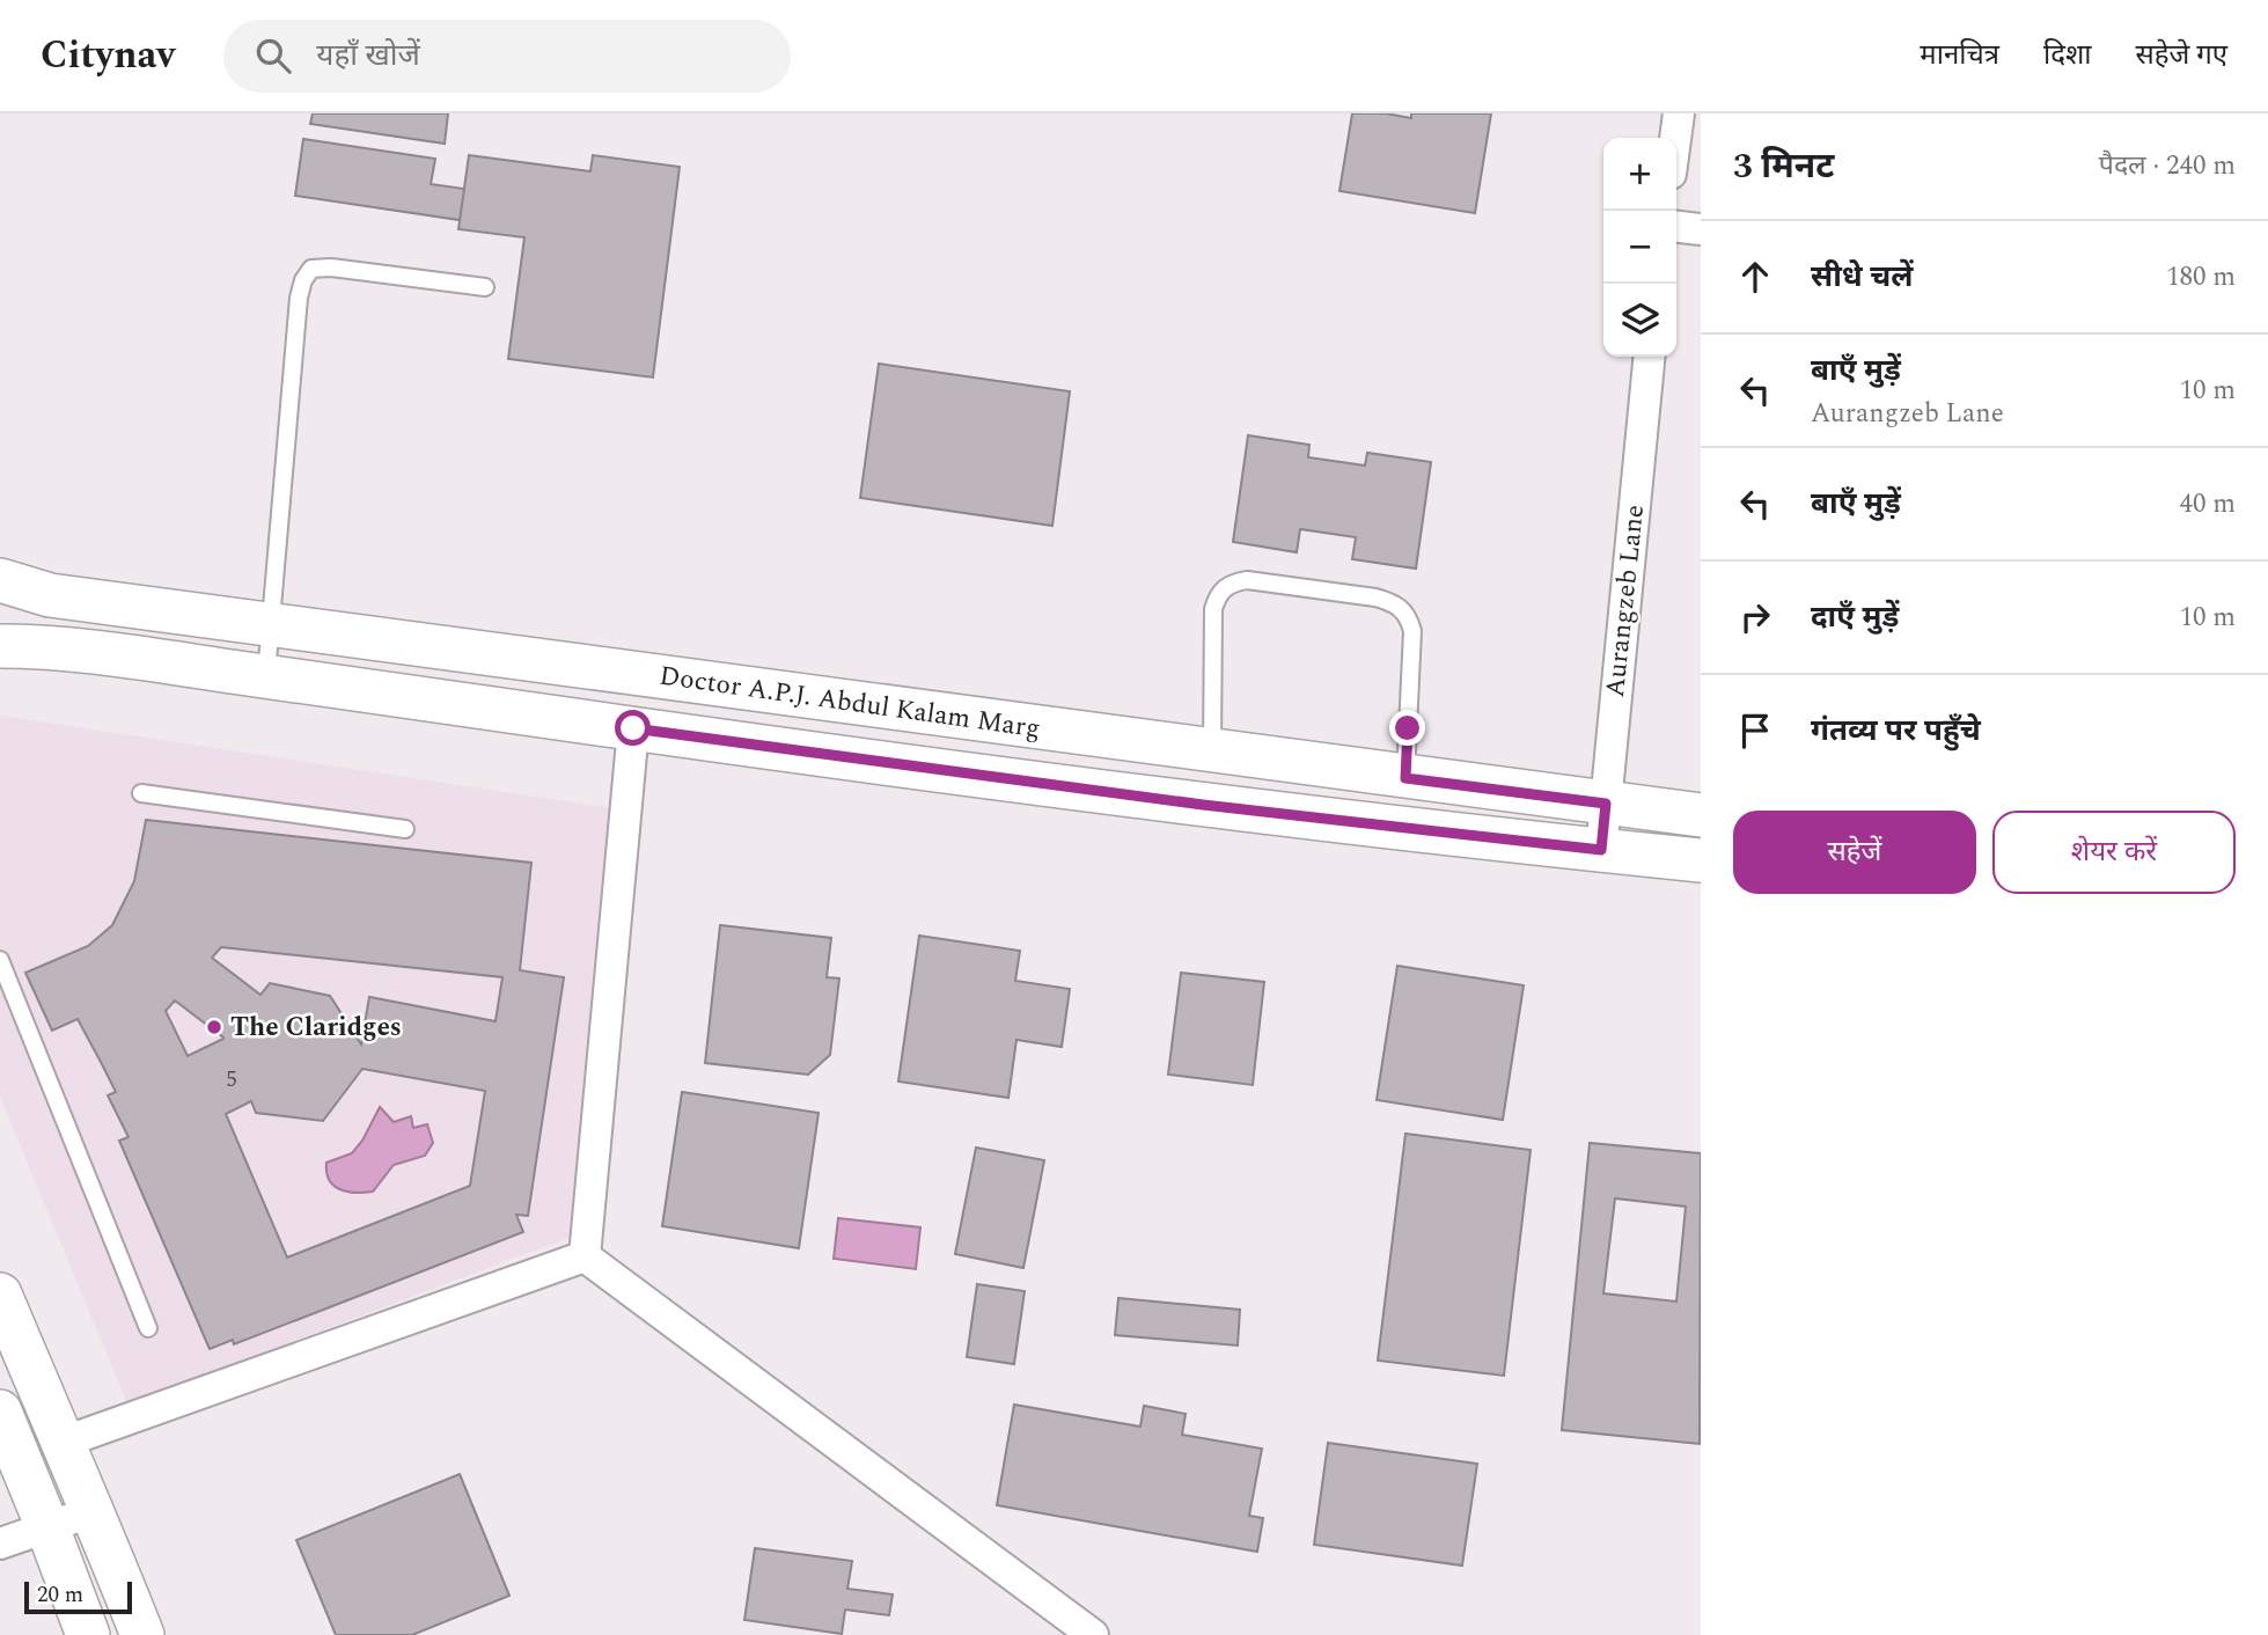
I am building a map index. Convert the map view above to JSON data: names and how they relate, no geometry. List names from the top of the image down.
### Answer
{
  "streets": {
    "main road": ["Doctor A.P.J. Abdul Kalam Marg"],
    "street": ["Aurangzeb Lane"]
  },
  "crossings": [
    ["Aurangzeb Lane", "Doctor A.P.J. Abdul Kalam Marg"]
  ],
  "places": ["The Claridges"],
  "house_numbers": ["5"],
  "scale_bar": "20 m",
  "page": {
    "header": "Citynav",
    "search": "यहाँ खोजें",
    "nav": ["मानचित्र", "दिशा", "सहेजे गए"],
    "heading": ["3 मिनट", "पैदल · 240 m"],
    "map_buttons": ["+", "−"],
    "list": [
      ["सीधे चलें", "180 m"],
      ["बाएँ मुड़ें", "Aurangzeb Lane", "10 m"],
      ["बाएँ मुड़ें", "40 m"],
      ["दाएँ मुड़ें", "10 m"],
      "गंतव्य पर पहुँचे"
    ],
    "buttons": ["सहेजें", "शेयर करें"],
    "scale": "20 m"
  }
}
